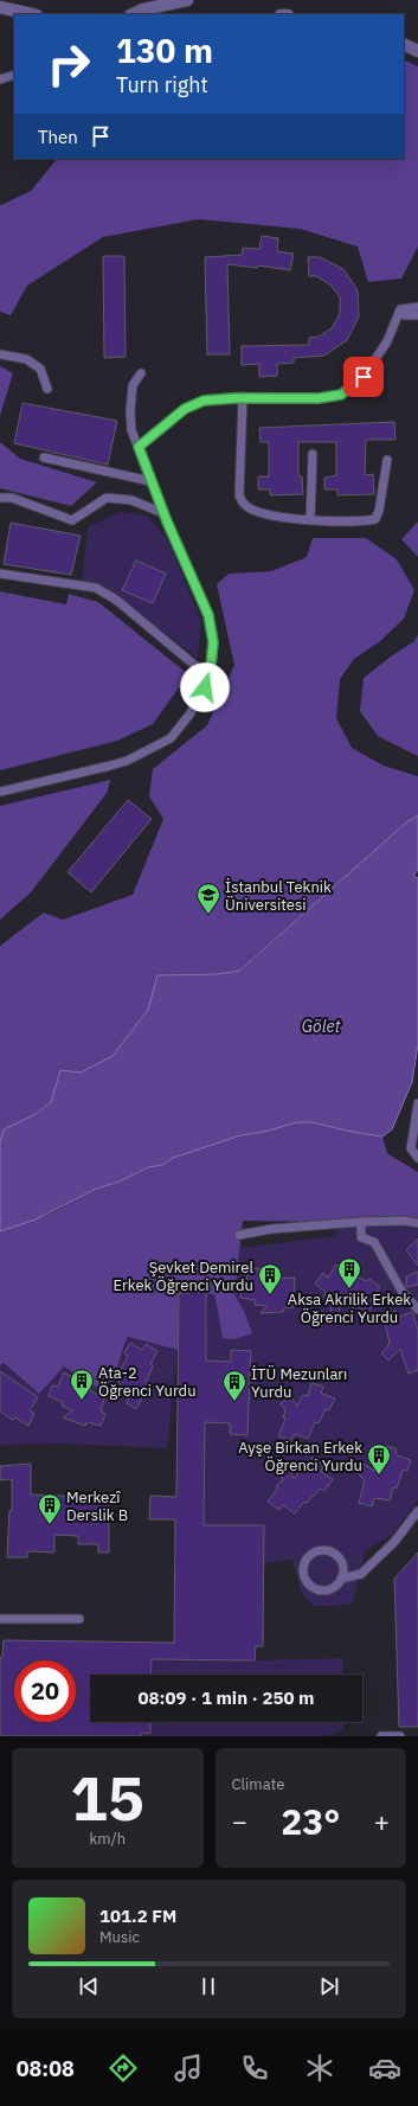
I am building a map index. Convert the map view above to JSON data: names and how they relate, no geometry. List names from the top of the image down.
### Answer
{
  "water": ["Gölet"],
  "places": {
    "school or university": ["İstanbul Teknik Üniversitesi"],
    "building": [
      "Aksa Akrilik Erkek Öğrenci Yurdu",
      "Şevket Demirel Erkek Öğrenci Yurdu",
      "Ata-2 Öğrenci Yurdu",
      "İTÜ Mezunları Yurdu",
      "Ayşe Birkan Erkek Öğrenci Yurdu",
      "Merkezî Derslik B"
    ]
  },
  "page": {
    "turn": ["130 m", "Turn right"],
    "then": "Then",
    "limit": "20",
    "trip": "08:09 · 1 min · 250 m",
    "tile": [
      ["15", "km/h"],
      "Climate"
    ],
    "heat": ["−", "23°", "+"],
    "song": ["101.2 FM", "Music"],
    "tabs": "08:08"
  }
}
